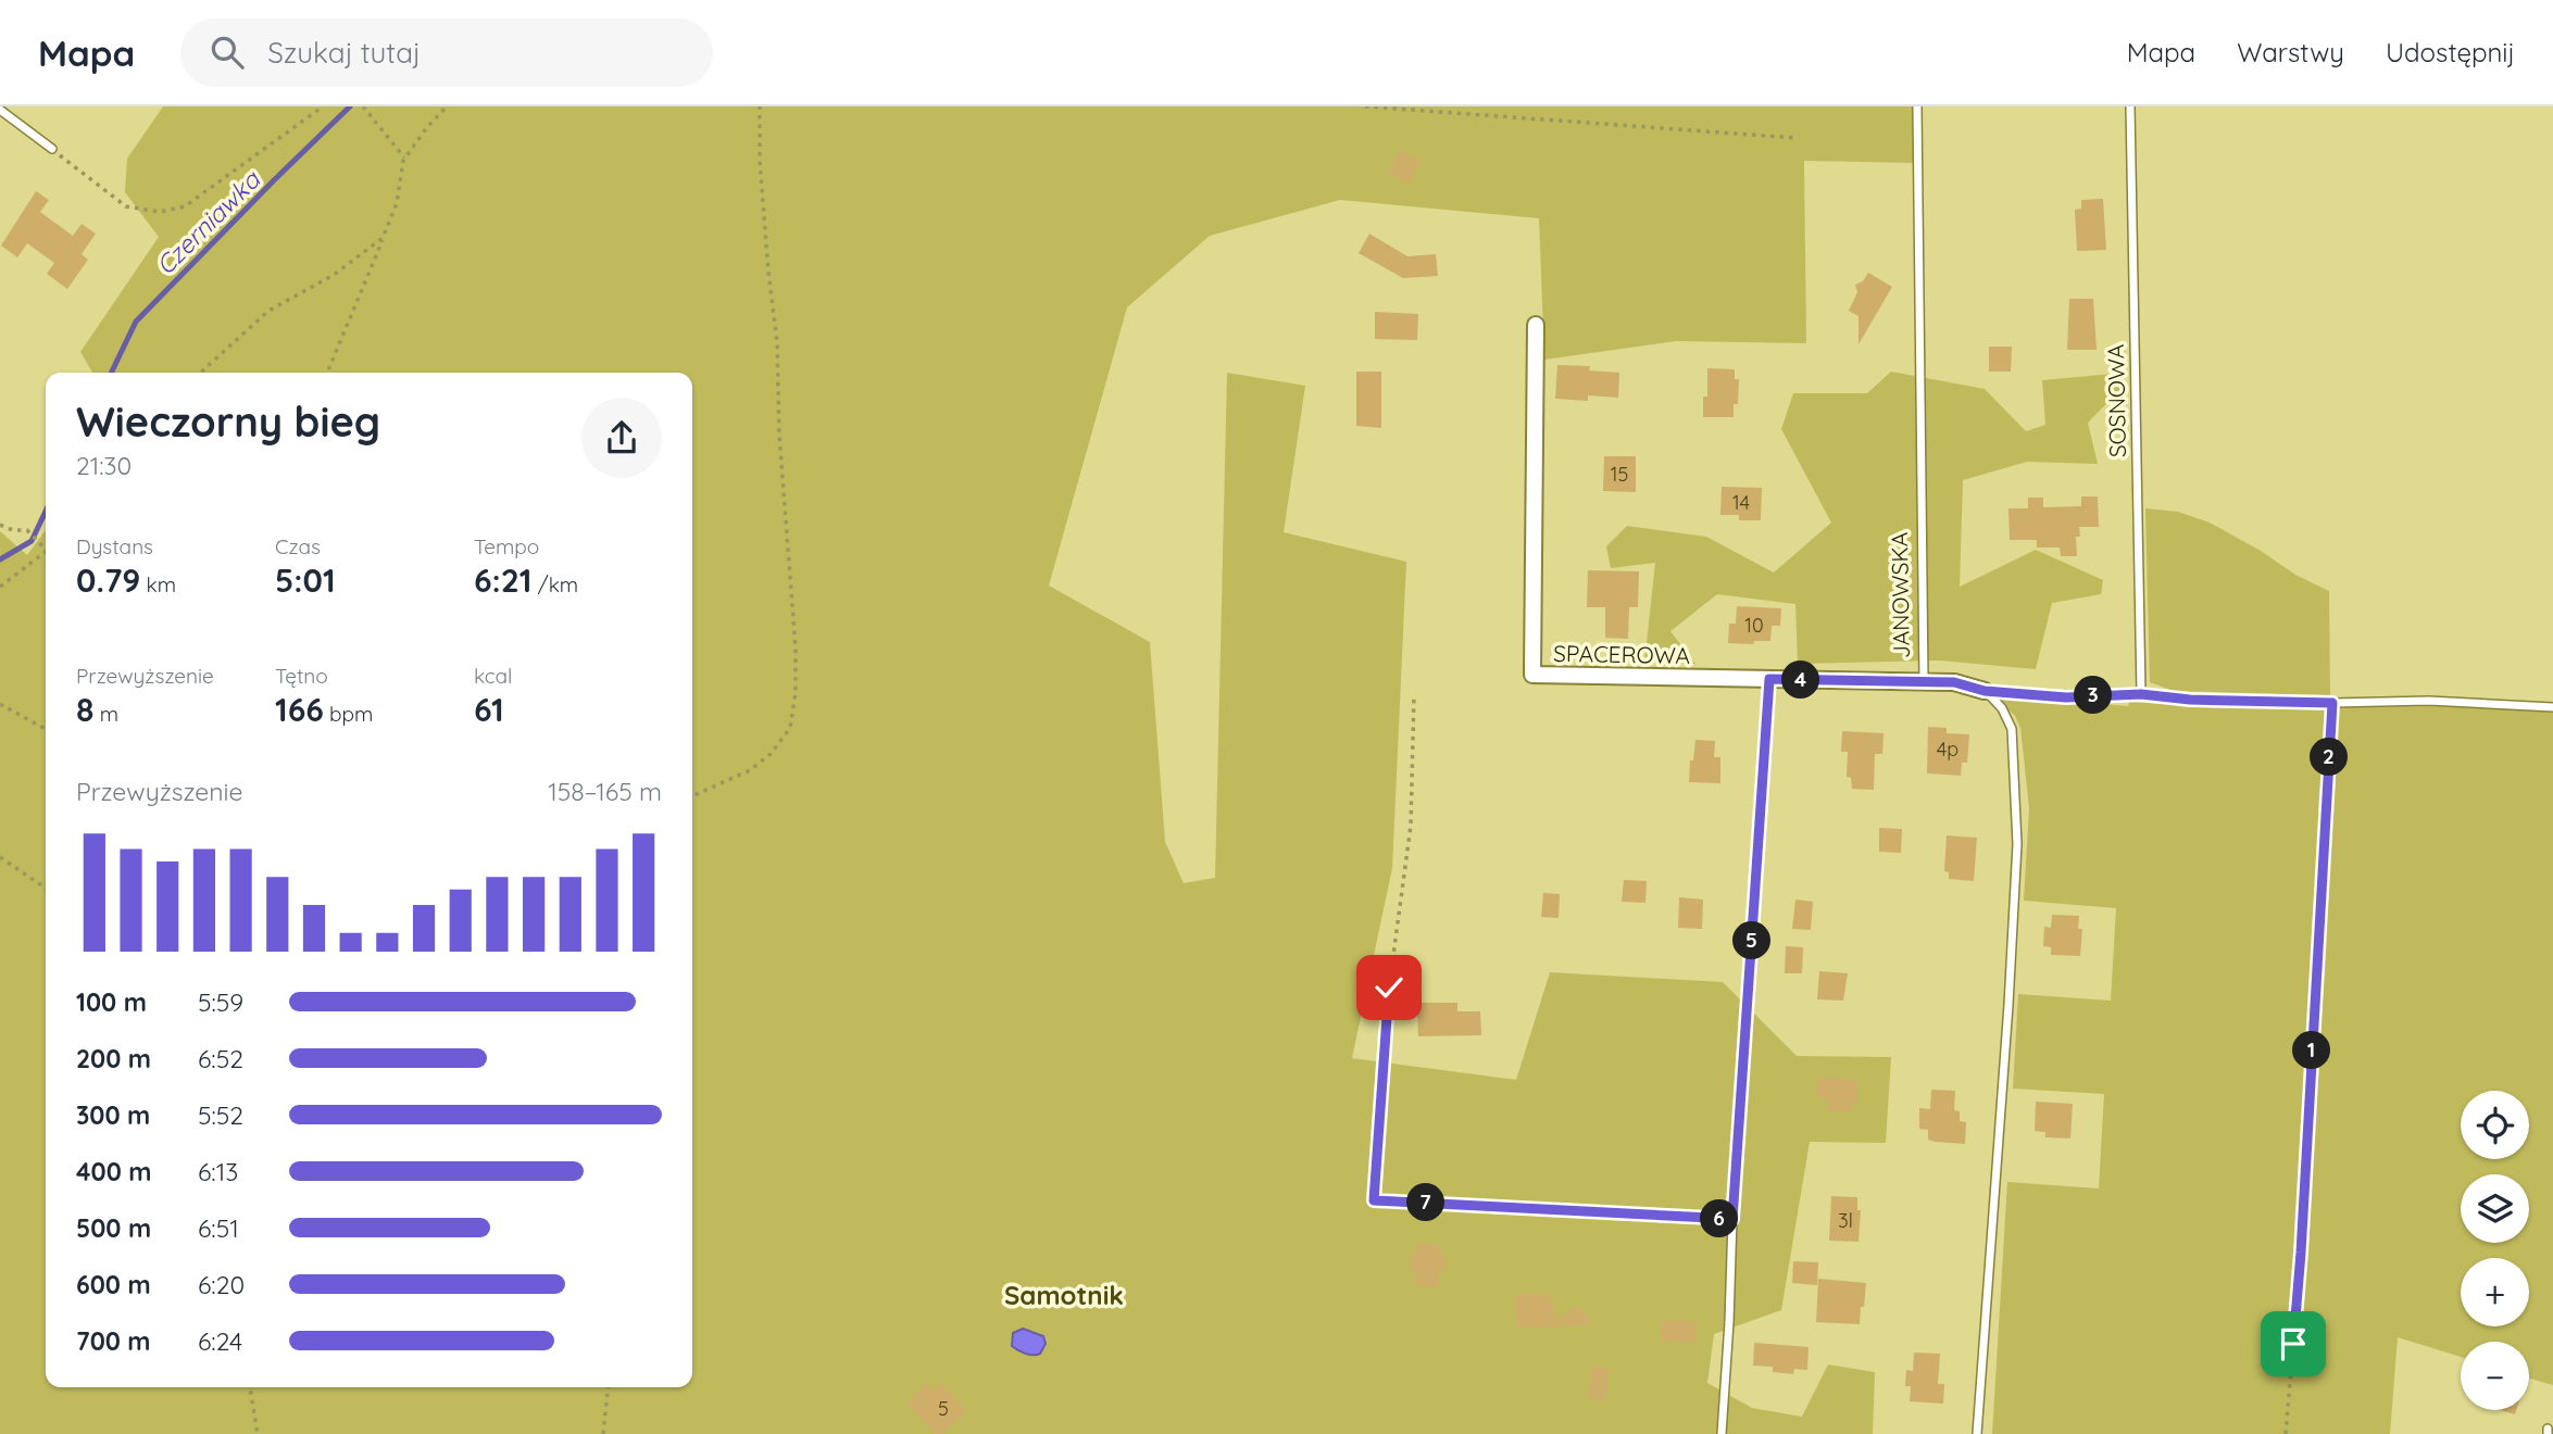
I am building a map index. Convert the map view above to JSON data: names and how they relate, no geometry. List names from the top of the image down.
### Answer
{
  "streets": {
    "street": ["JANOWSKA", "SPACEROWA"],
    "lane": ["SOSNOWA"]
  },
  "crossings": [
    ["SOSNOWA", "JANOWSKA"],
    ["JANOWSKA", "SPACEROWA"]
  ],
  "districts": ["Samotnik"],
  "water": ["Czerniawka"],
  "house_numbers": [
    "15",
    "14",
    "10",
    "4p",
    "3l",
    "5"
  ],
  "page": {
    "header": "Mapa",
    "search": "Szukaj tutaj",
    "nav": ["Mapa", "Warstwy", "Udostępnij"],
    "heading": ["Wieczorny bieg", "21:30"],
    "stats": [
      ["Dystans", "0.79 km"],
      ["Czas", "5:01"],
      ["Tempo", "6:21 /km"],
      ["Przewyższenie", "8 m"],
      ["Tętno", "166 bpm"],
      ["kcal", "61"]
    ],
    "pins": [
      "4",
      "3",
      "2",
      "5",
      "1",
      "7",
      "6"
    ],
    "chart": ["Przewyższenie", "158–165 m"],
    "list": [
      {
        "name": "100 m",
        "note": "5:59"
      },
      {
        "name": "200 m",
        "note": "6:52"
      },
      {
        "name": "300 m",
        "note": "5:52"
      },
      {
        "name": "400 m",
        "note": "6:13"
      },
      {
        "name": "500 m",
        "note": "6:51"
      },
      {
        "name": "600 m",
        "note": "6:20"
      },
      {
        "name": "700 m",
        "note": "6:24"
      }
    ],
    "map_buttons": ["+", "−"]
  }
}
